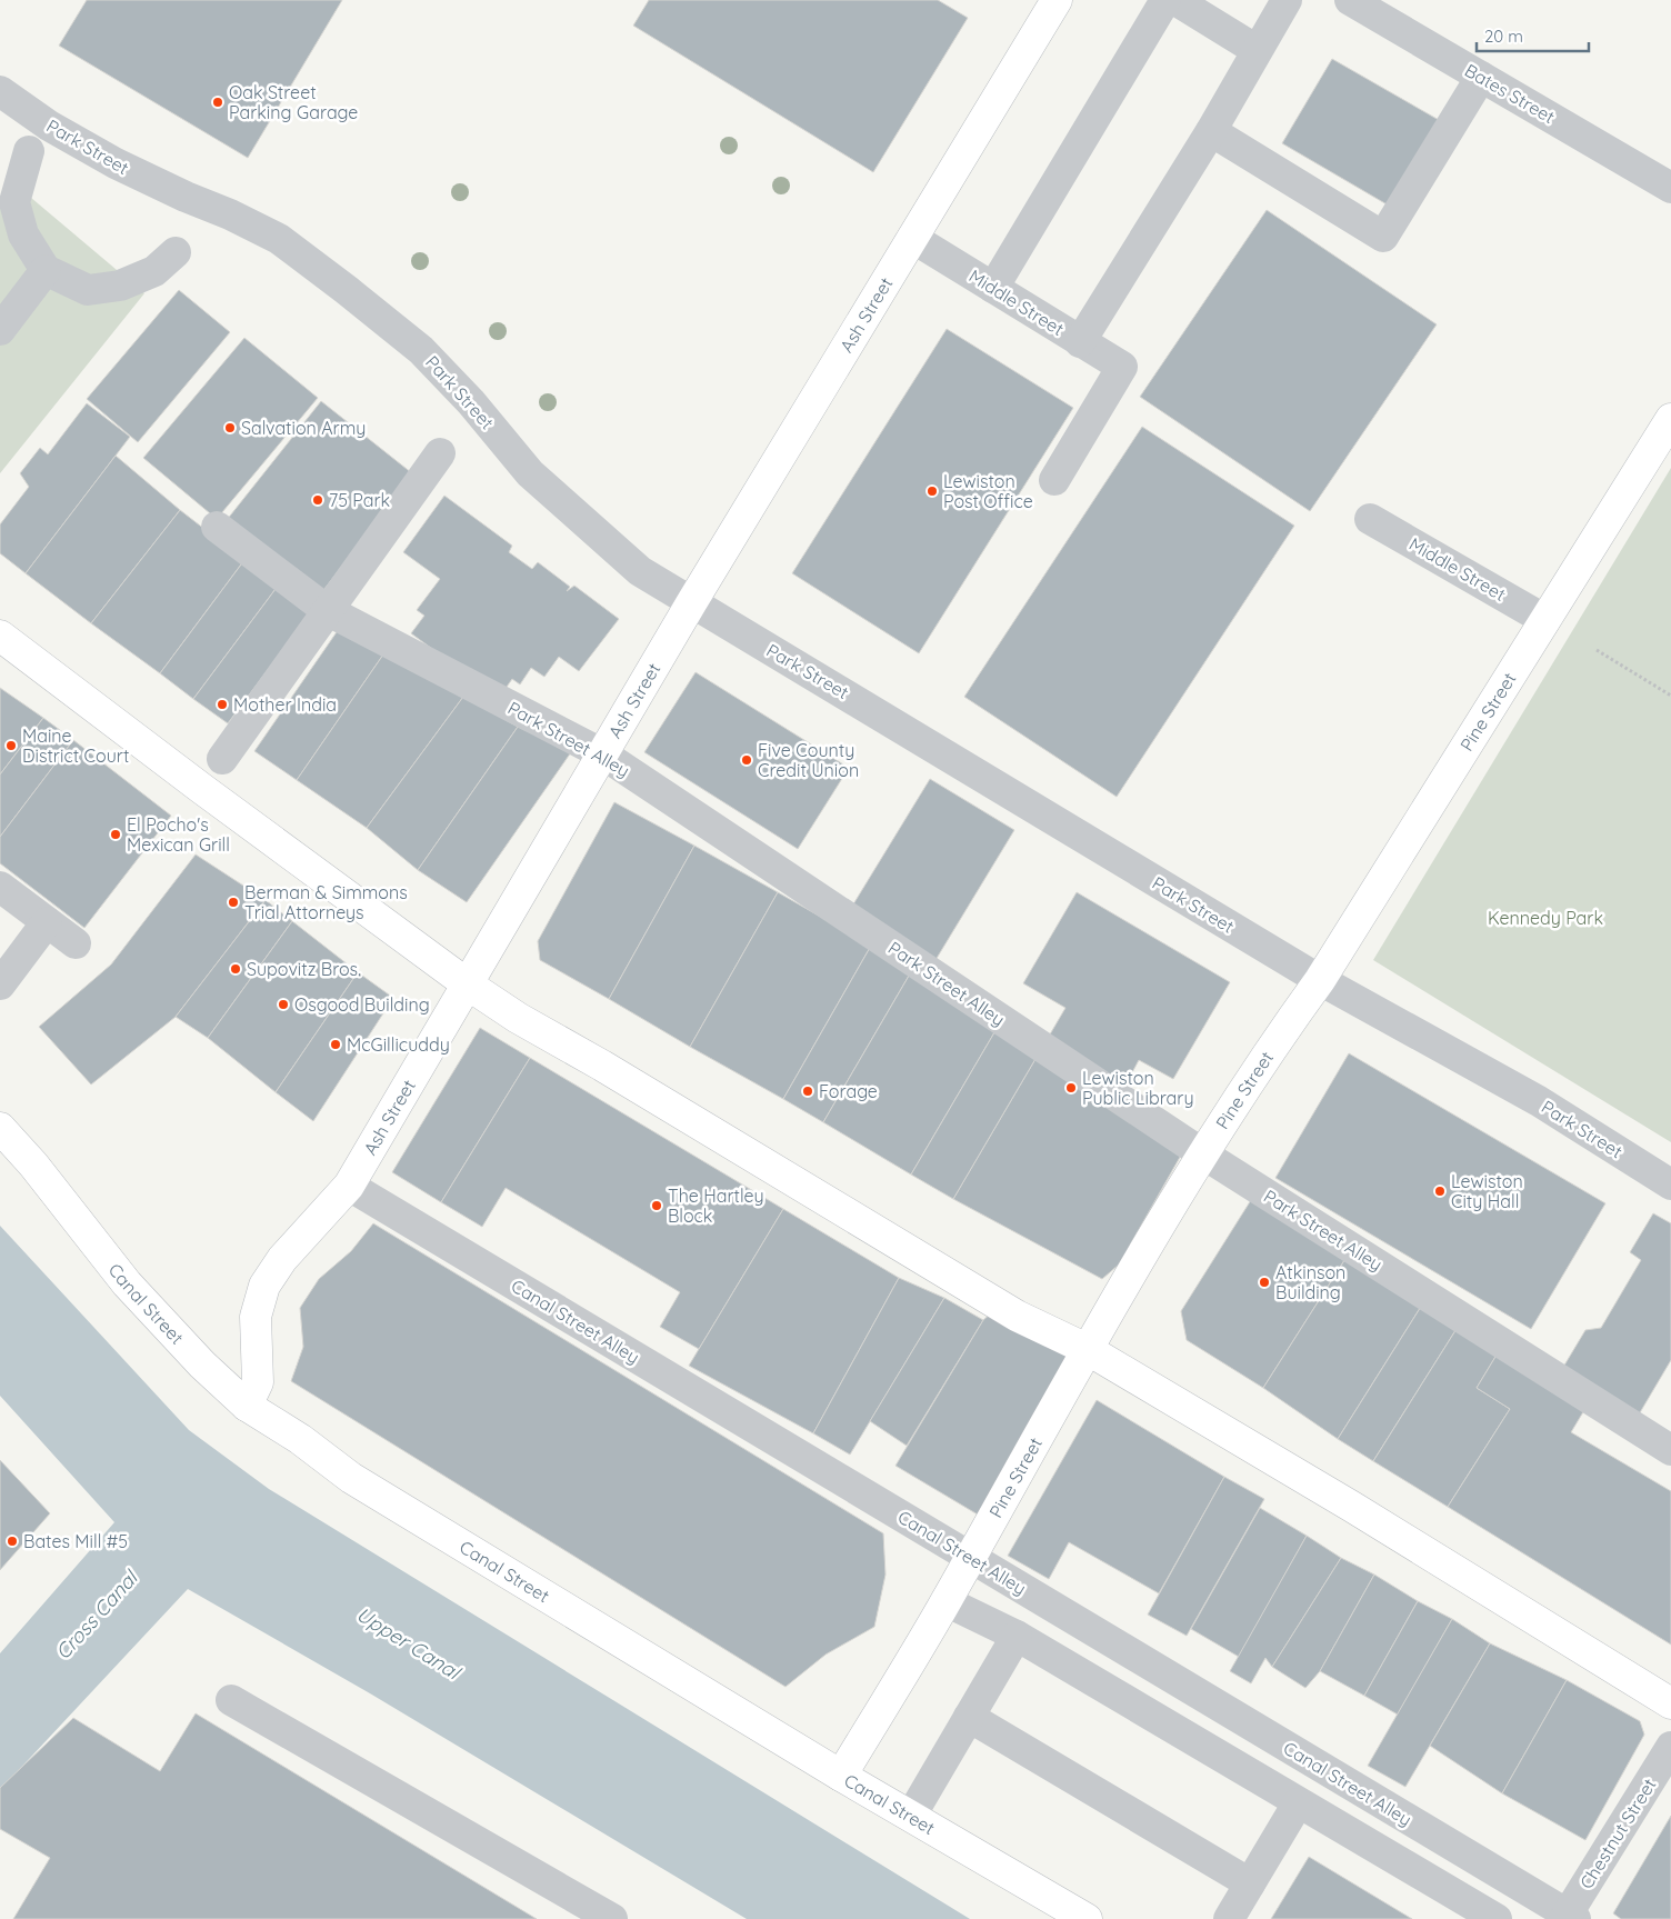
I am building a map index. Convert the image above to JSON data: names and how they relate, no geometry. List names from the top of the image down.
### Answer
{
  "streets": {
    "main road": ["Ash Street", "Pine Street", "Canal Street"],
    "street": [
      "Bates Street",
      "Park Street",
      "Middle Street",
      "Park Street Alley",
      "Canal Street Alley",
      "Chestnut Street"
    ]
  },
  "crossings": [
    ["Park Street", "Ash Street"],
    ["Park Street", "Pine Street"],
    ["Middle Street", "Ash Street"],
    ["Middle Street", "Pine Street"],
    ["Ash Street", "Park Street Alley"],
    ["Ash Street", "Canal Street"],
    ["Ash Street", "Canal Street Alley"],
    ["Pine Street", "Park Street Alley"],
    ["Pine Street", "Canal Street"],
    ["Pine Street", "Canal Street Alley"],
    ["Canal Street Alley", "Chestnut Street"]
  ],
  "water": ["Cross Canal", "Upper Canal"],
  "parks": ["Kennedy Park"],
  "places": [
    "Oak Street Parking Garage",
    "Salvation Army",
    "Lewiston Post Office",
    "75 Park",
    "Mother India",
    "Maine District Court",
    "Five County Credit Union",
    "El Pocho's Mexican Grill",
    "Berman & Simmons Trial Attorneys",
    "Supovitz Bros.",
    "Osgood Building",
    "McGillicuddy",
    "Lewiston Public Library",
    "Forage",
    "Lewiston City Hall",
    "The Hartley Block",
    "Atkinson Building",
    "Bates Mill #5"
  ],
  "scale_bar": "20 m"
}
